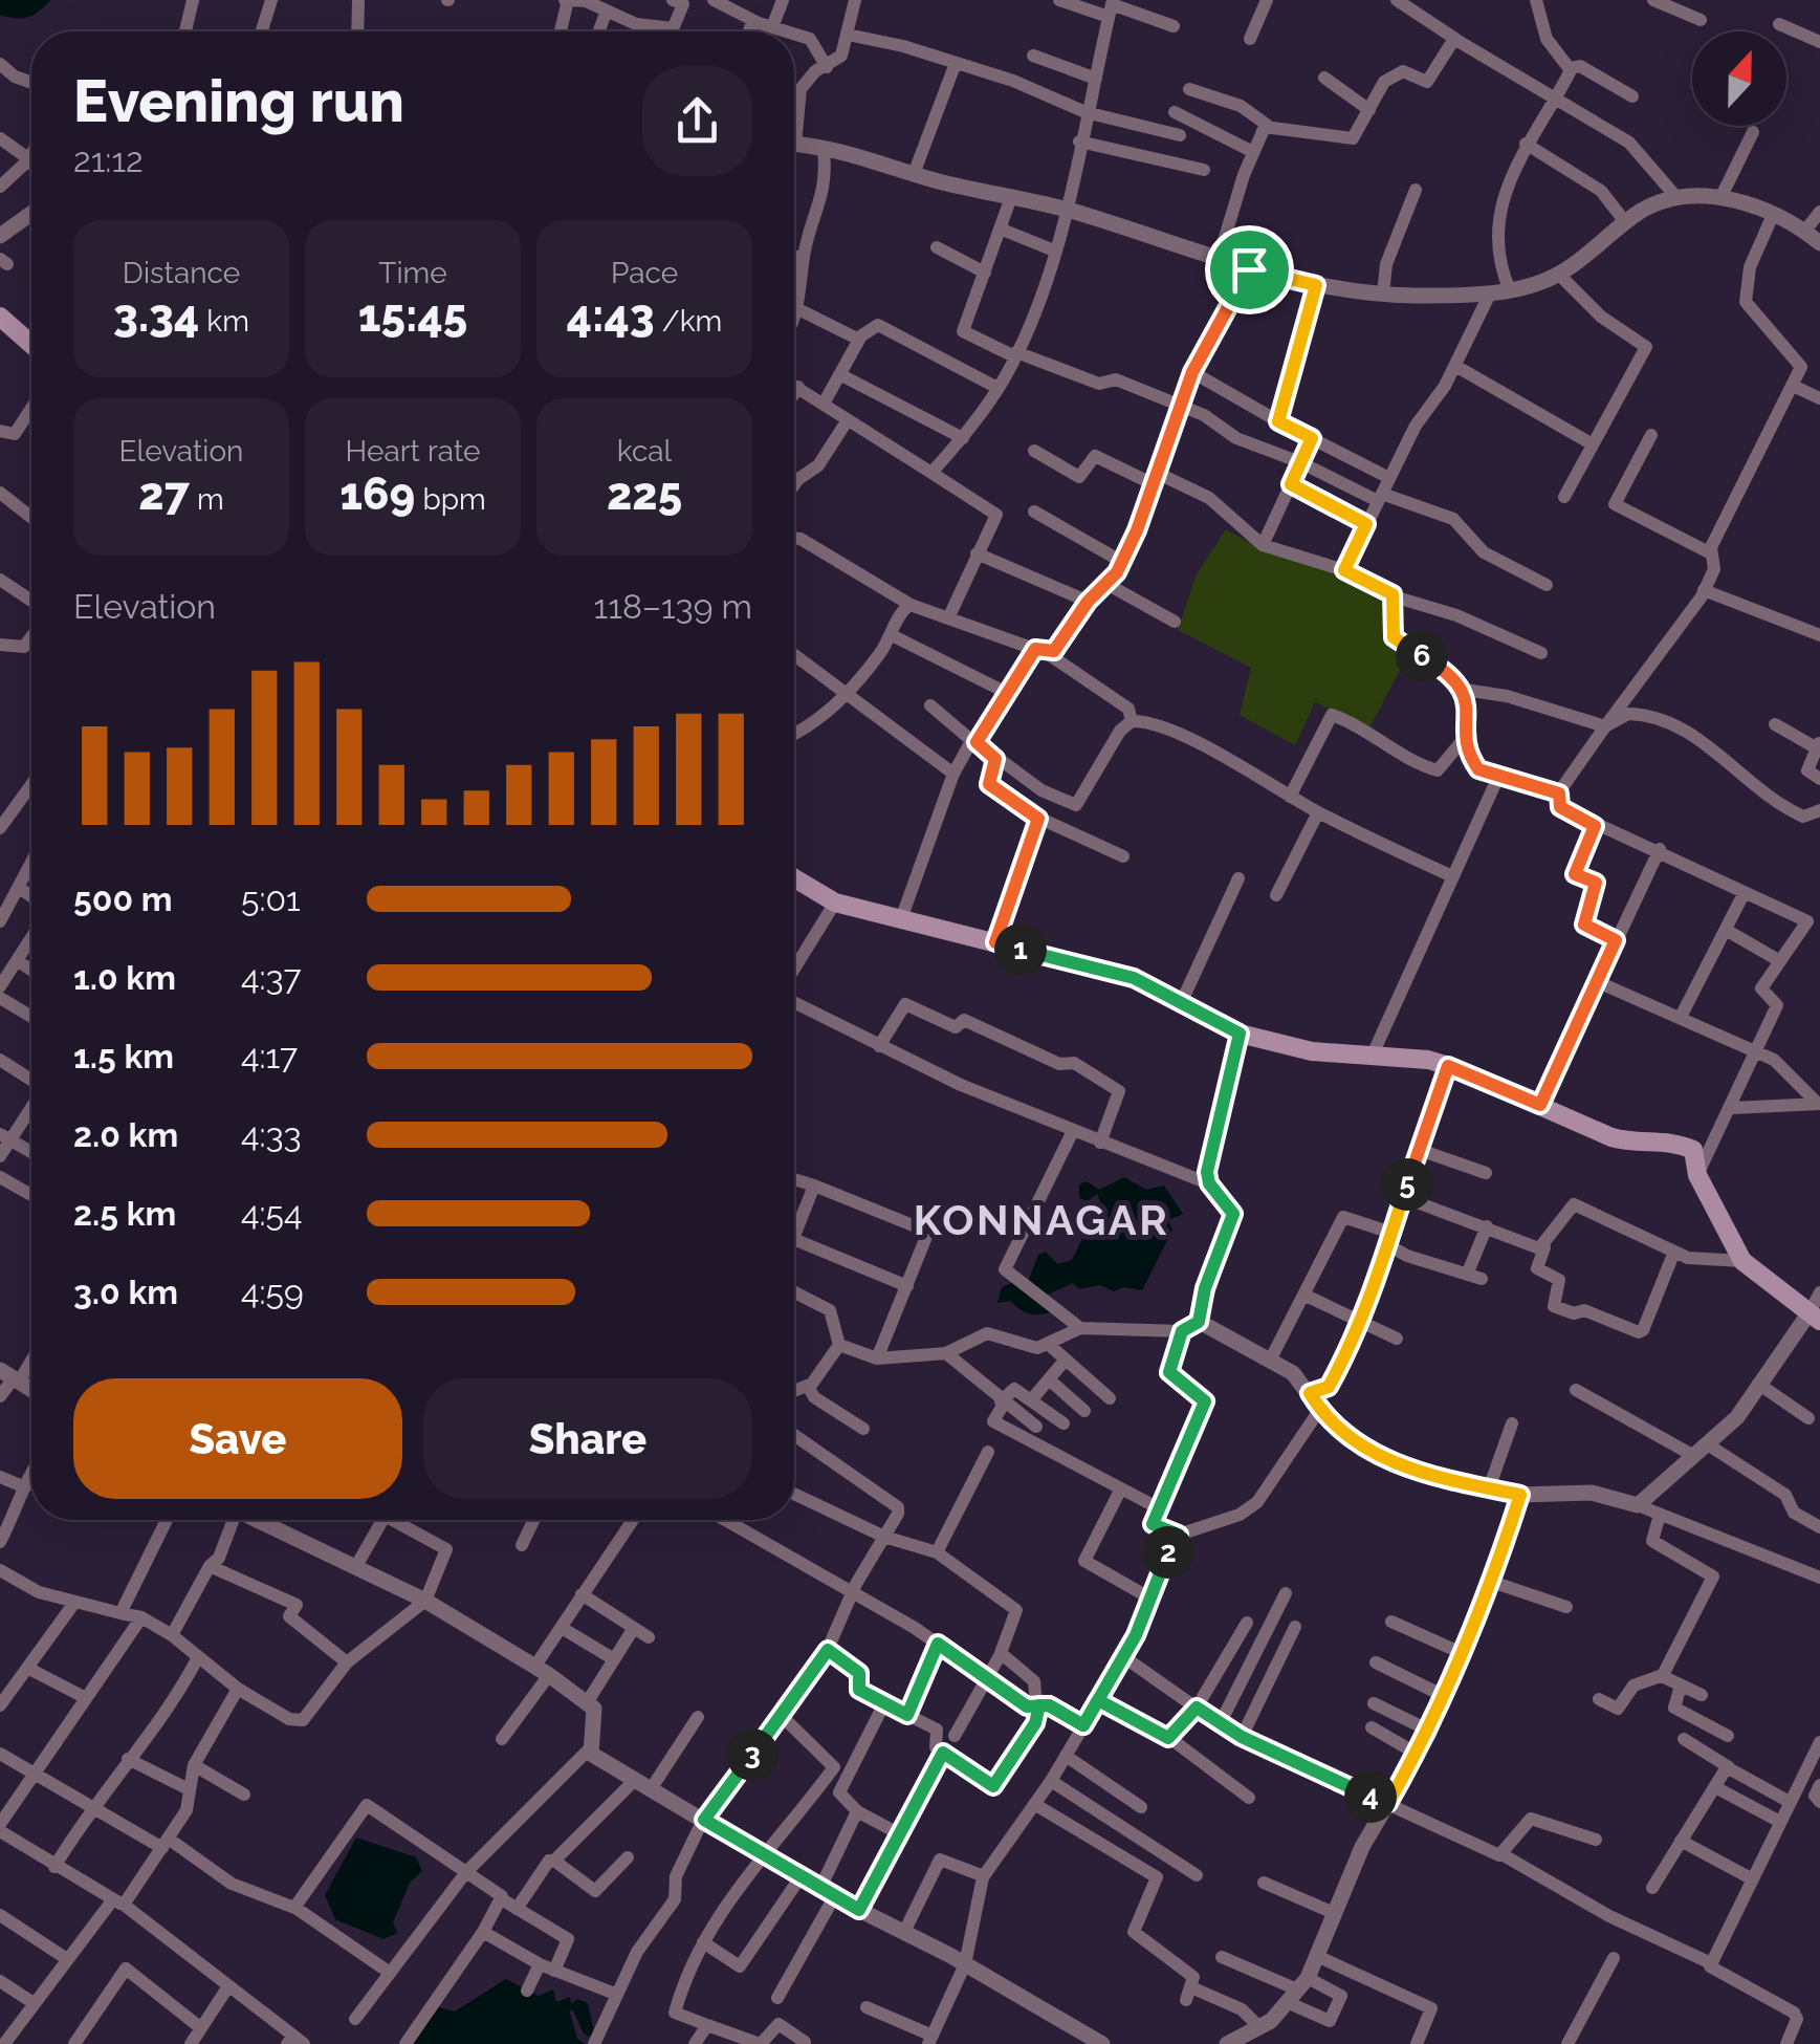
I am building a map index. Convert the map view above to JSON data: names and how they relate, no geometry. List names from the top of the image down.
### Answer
{
  "districts": ["KONNAGAR"],
  "north": "top",
  "page": {
    "heading": ["Evening run", "21:12"],
    "stats": [
      ["Distance", "3.34 km"],
      ["Time", "15:45"],
      ["Pace", "4:43 /km"],
      ["Elevation", "27 m"],
      ["Heart rate", "169 bpm"],
      ["kcal", "225"]
    ],
    "chart": ["Elevation", "118–139 m"],
    "pins": [
      "6",
      "1",
      "5",
      "2",
      "3",
      "4"
    ],
    "list": [
      {
        "name": "500 m",
        "note": "5:01"
      },
      {
        "name": "1.0 km",
        "note": "4:37"
      },
      {
        "name": "1.5 km",
        "note": "4:17"
      },
      {
        "name": "2.0 km",
        "note": "4:33"
      },
      {
        "name": "2.5 km",
        "note": "4:54"
      },
      {
        "name": "3.0 km",
        "note": "4:59"
      }
    ],
    "buttons": ["Save", "Share"]
  }
}
